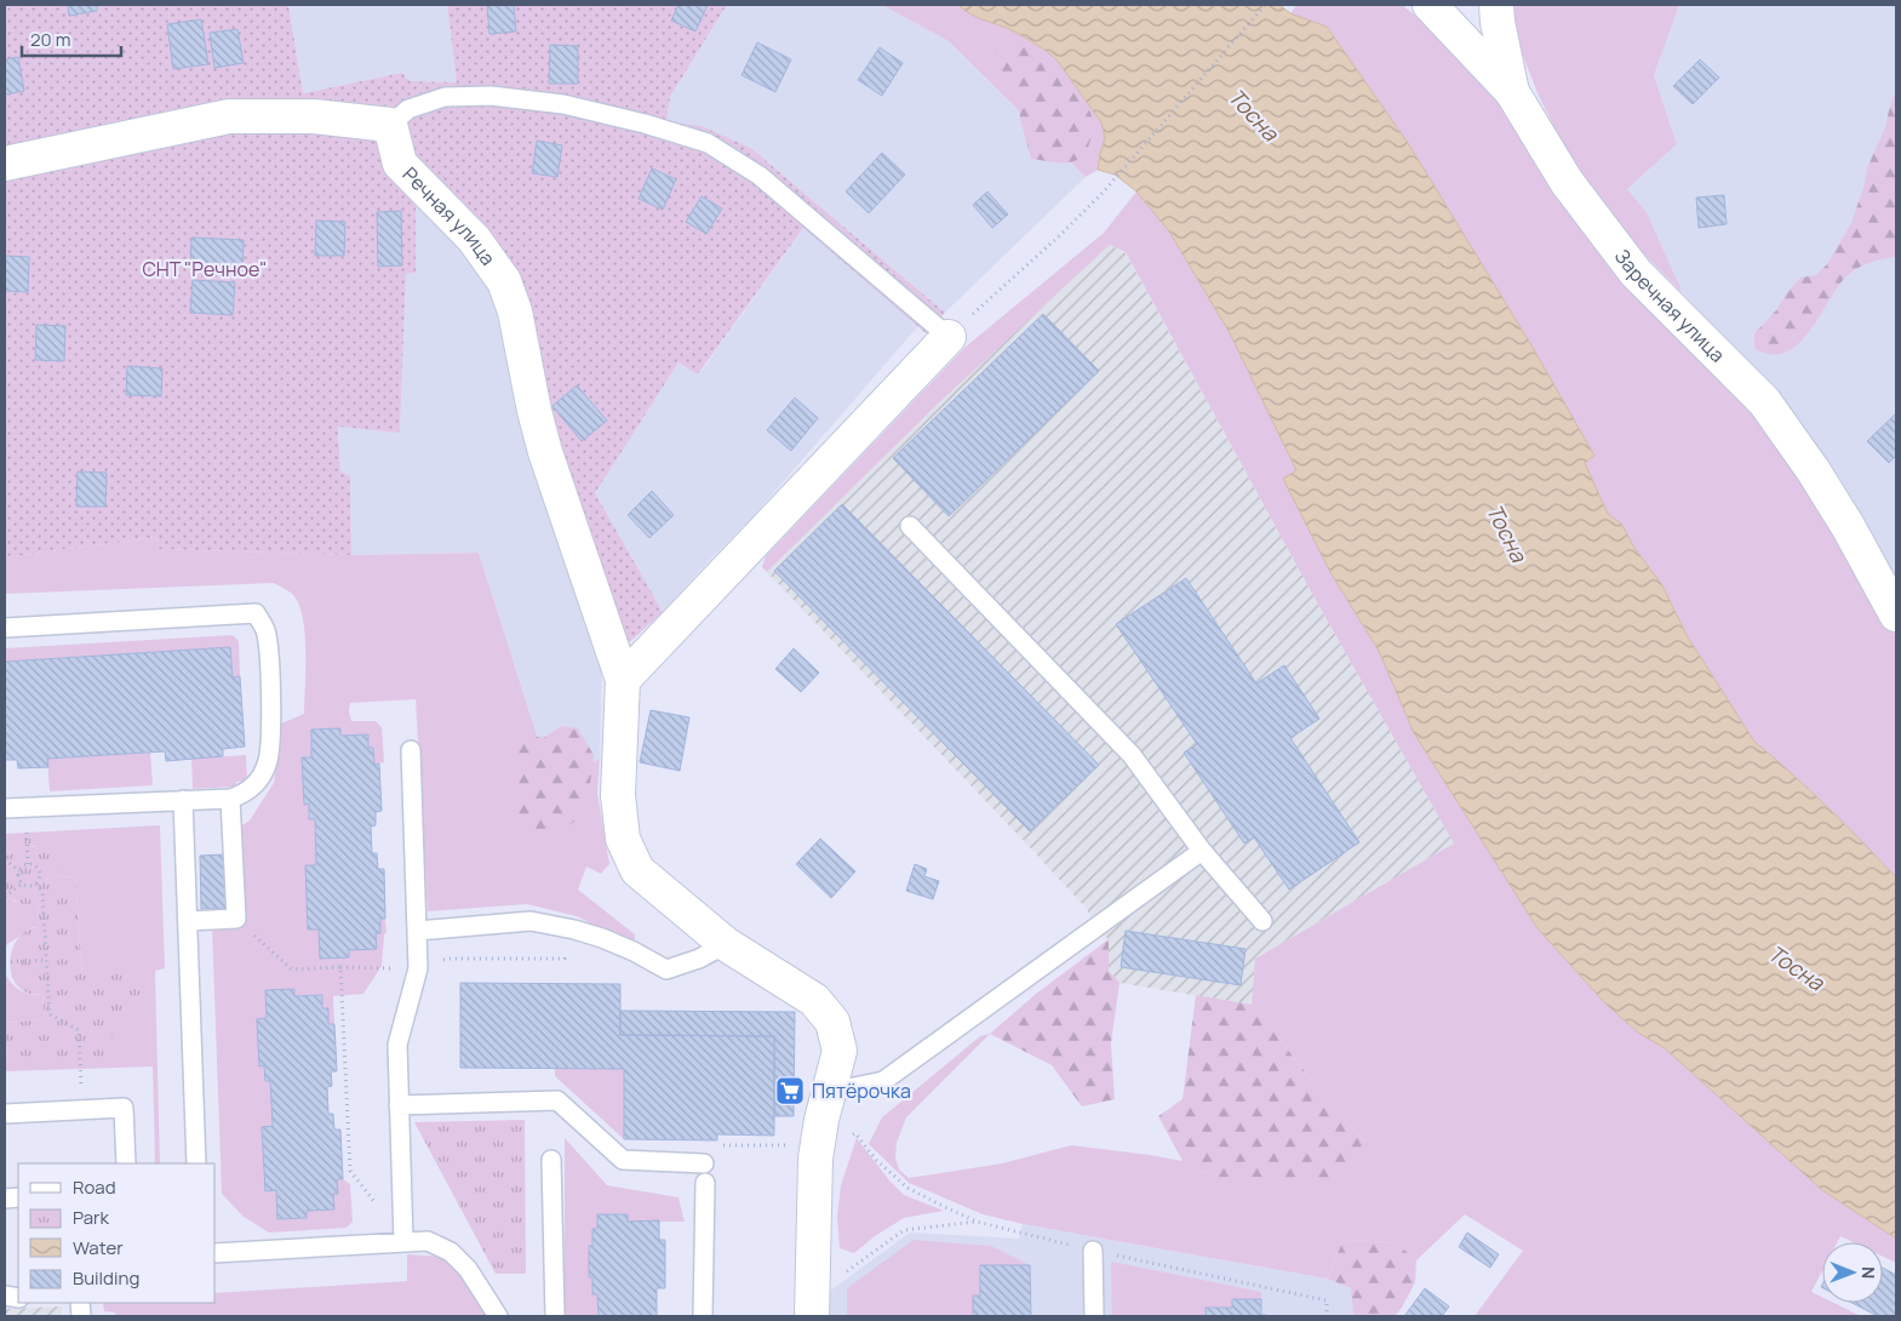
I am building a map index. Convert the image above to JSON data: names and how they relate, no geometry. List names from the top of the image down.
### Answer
{
  "streets": {
    "street": ["Речная улица", "Заречная улица"]
  },
  "water": ["Тосна"],
  "parks": ["СНТ \"Речное\""],
  "places": {
    "supermarket": ["Пятёрочка"]
  },
  "legend": [
    "Road",
    "Park",
    "Water",
    "Building"
  ],
  "scale_bar": "20 m",
  "north": "right"
}
